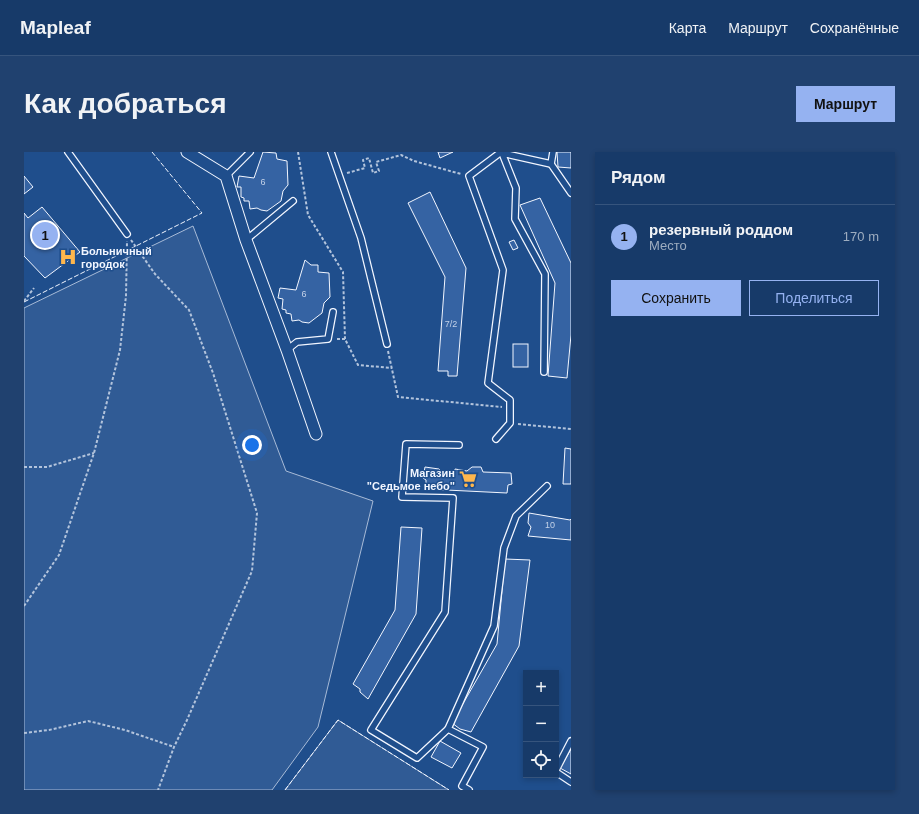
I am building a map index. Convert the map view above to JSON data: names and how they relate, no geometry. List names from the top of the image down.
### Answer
{
  "places": {
    "hospital": ["Больничный городок"],
    "supermarket": ["Магазин \"Седьмое небо\""]
  },
  "house_numbers": [
    "6",
    "6",
    "7/2",
    "10"
  ],
  "page": {
    "header": "Mapleaf",
    "nav": ["Карта", "Маршрут", "Сохранённые"],
    "buttons": [
      "Маршрут",
      ["Сохранить", "Поделиться"]
    ],
    "title": "Как добраться",
    "heading": "Рядом",
    "list": [
      {
        "mark": "1",
        "name": "резервный роддом",
        "note": "Место",
        "value": "170 m"
      }
    ],
    "pins": "1",
    "map_buttons": ["+", "−"]
  }
}
